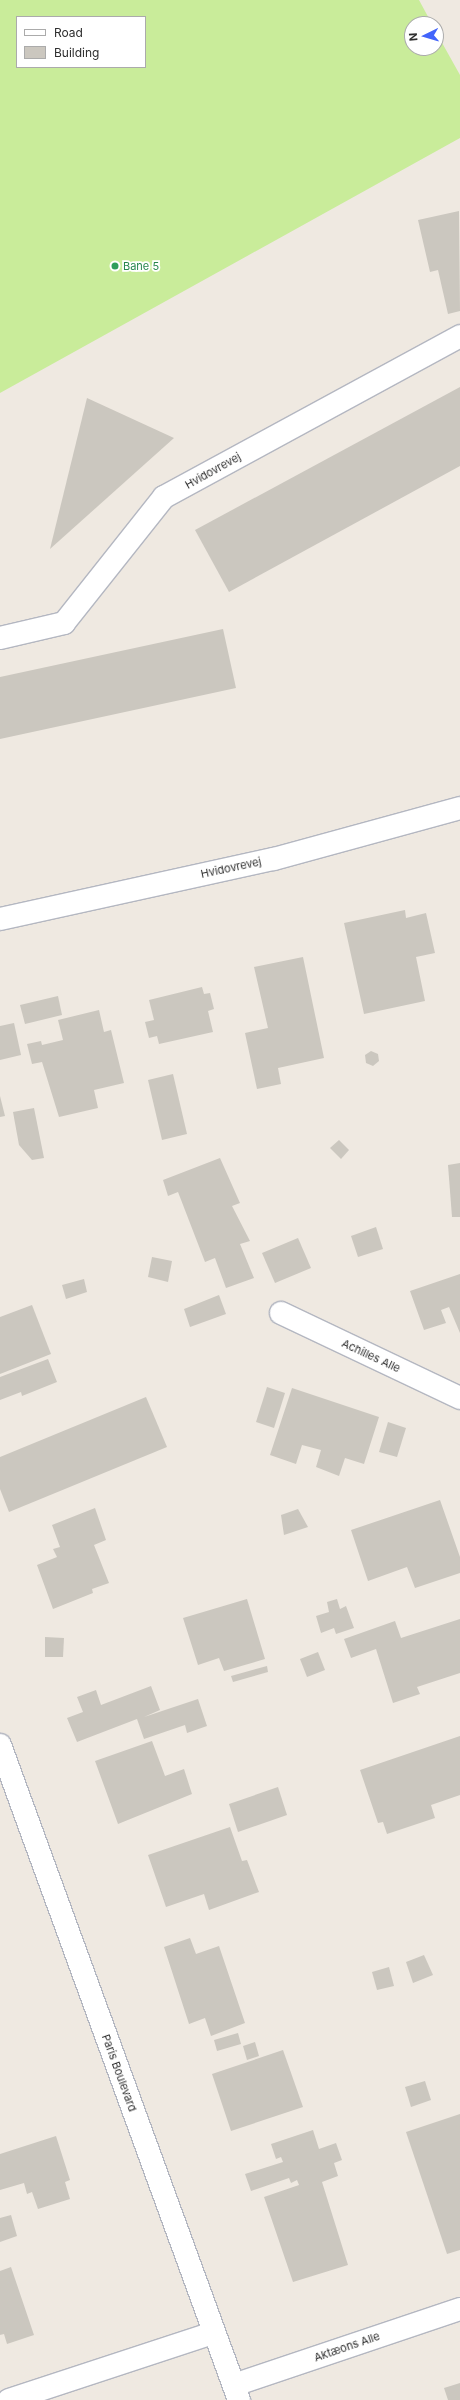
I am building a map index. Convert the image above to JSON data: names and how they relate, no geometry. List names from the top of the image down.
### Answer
{
  "streets": {
    "street": [
      "Hvidovrevej",
      "Achilles Alle",
      "Paris Boulevard",
      "Aktæons Alle"
    ]
  },
  "crossings": [
    ["Paris Boulevard", "Aktæons Alle"]
  ],
  "places": ["Bane 5"],
  "legend": ["Road", "Building"],
  "north": "left"
}
